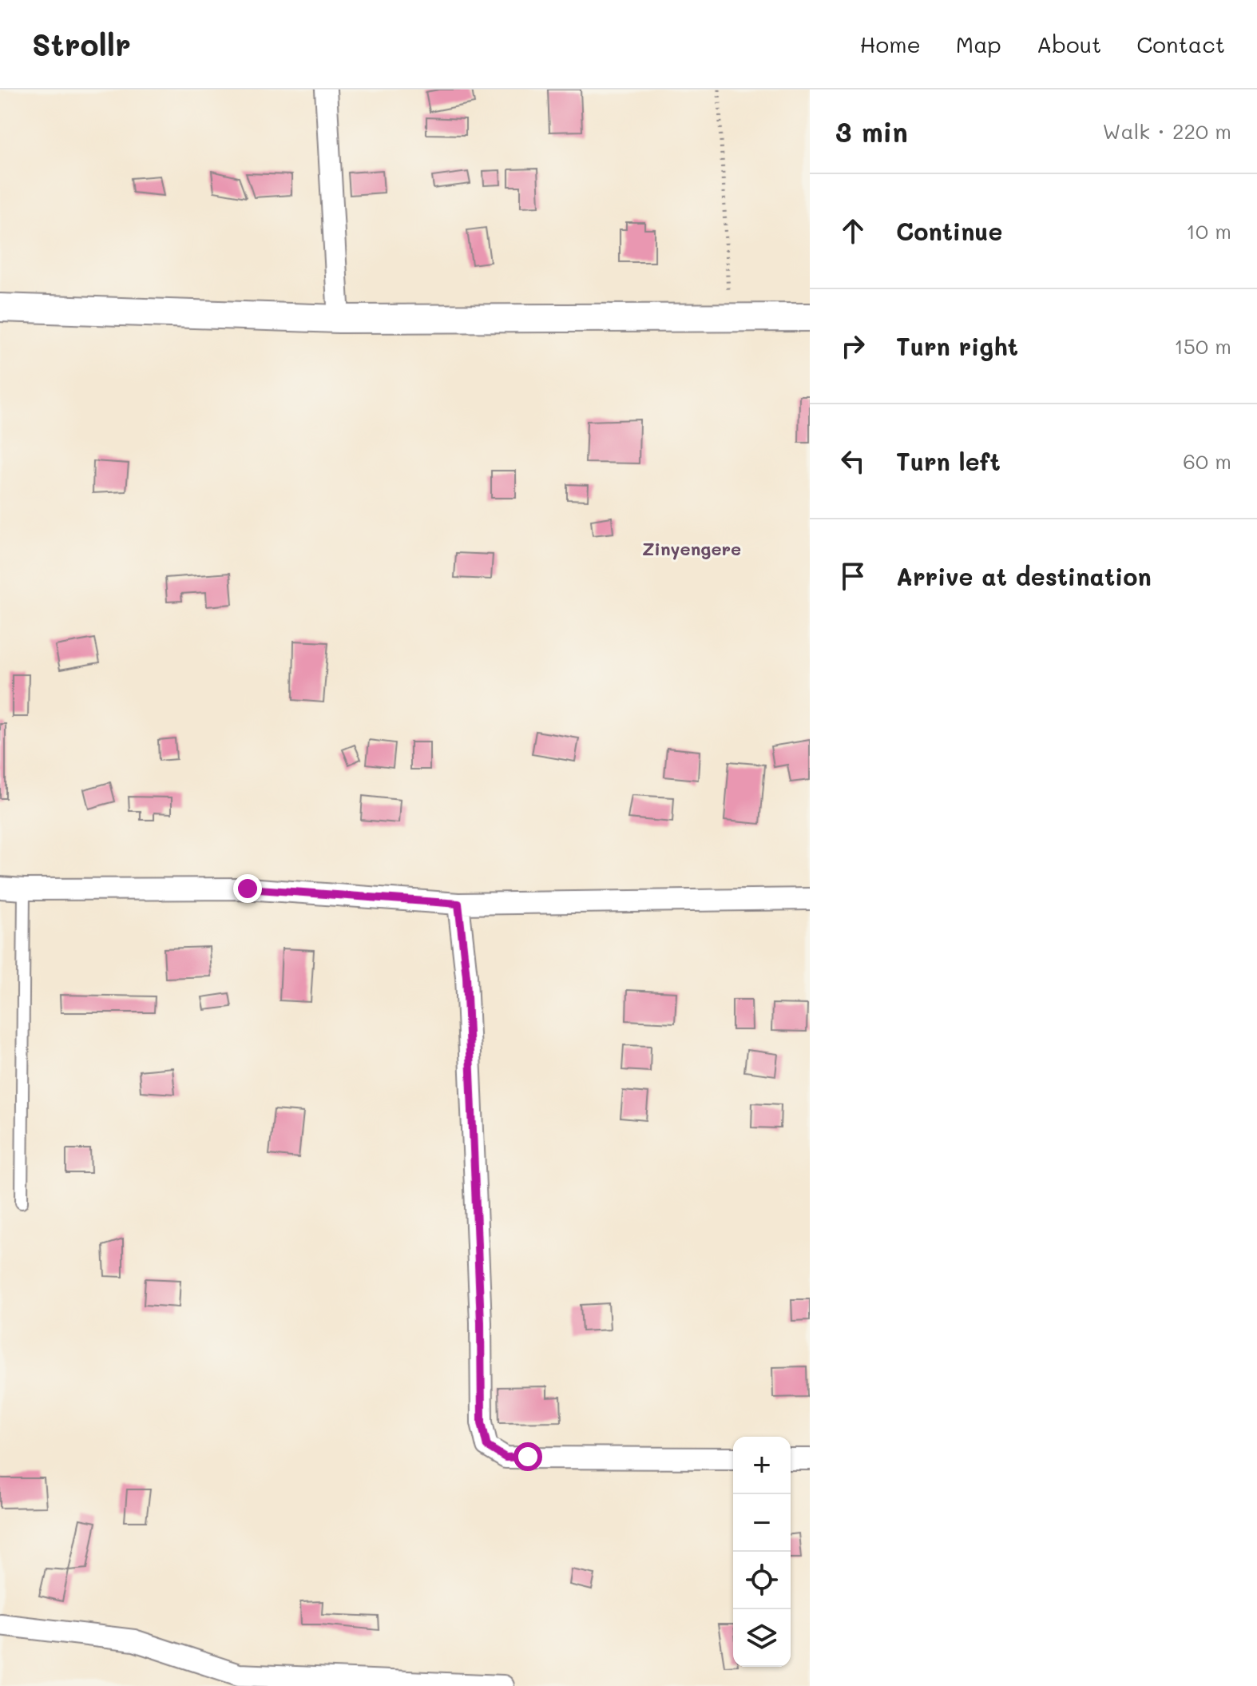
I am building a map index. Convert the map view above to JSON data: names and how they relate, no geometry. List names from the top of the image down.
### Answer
{
  "districts": ["Zinyengere"],
  "page": {
    "header": "Strollr",
    "nav": [
      "Home",
      "Map",
      "About",
      "Contact"
    ],
    "heading": ["3 min", "Walk · 220 m"],
    "list": [
      ["Continue", "10 m"],
      ["Turn right", "150 m"],
      ["Turn left", "60 m"],
      "Arrive at destination"
    ],
    "map_buttons": ["+", "−"]
  }
}
